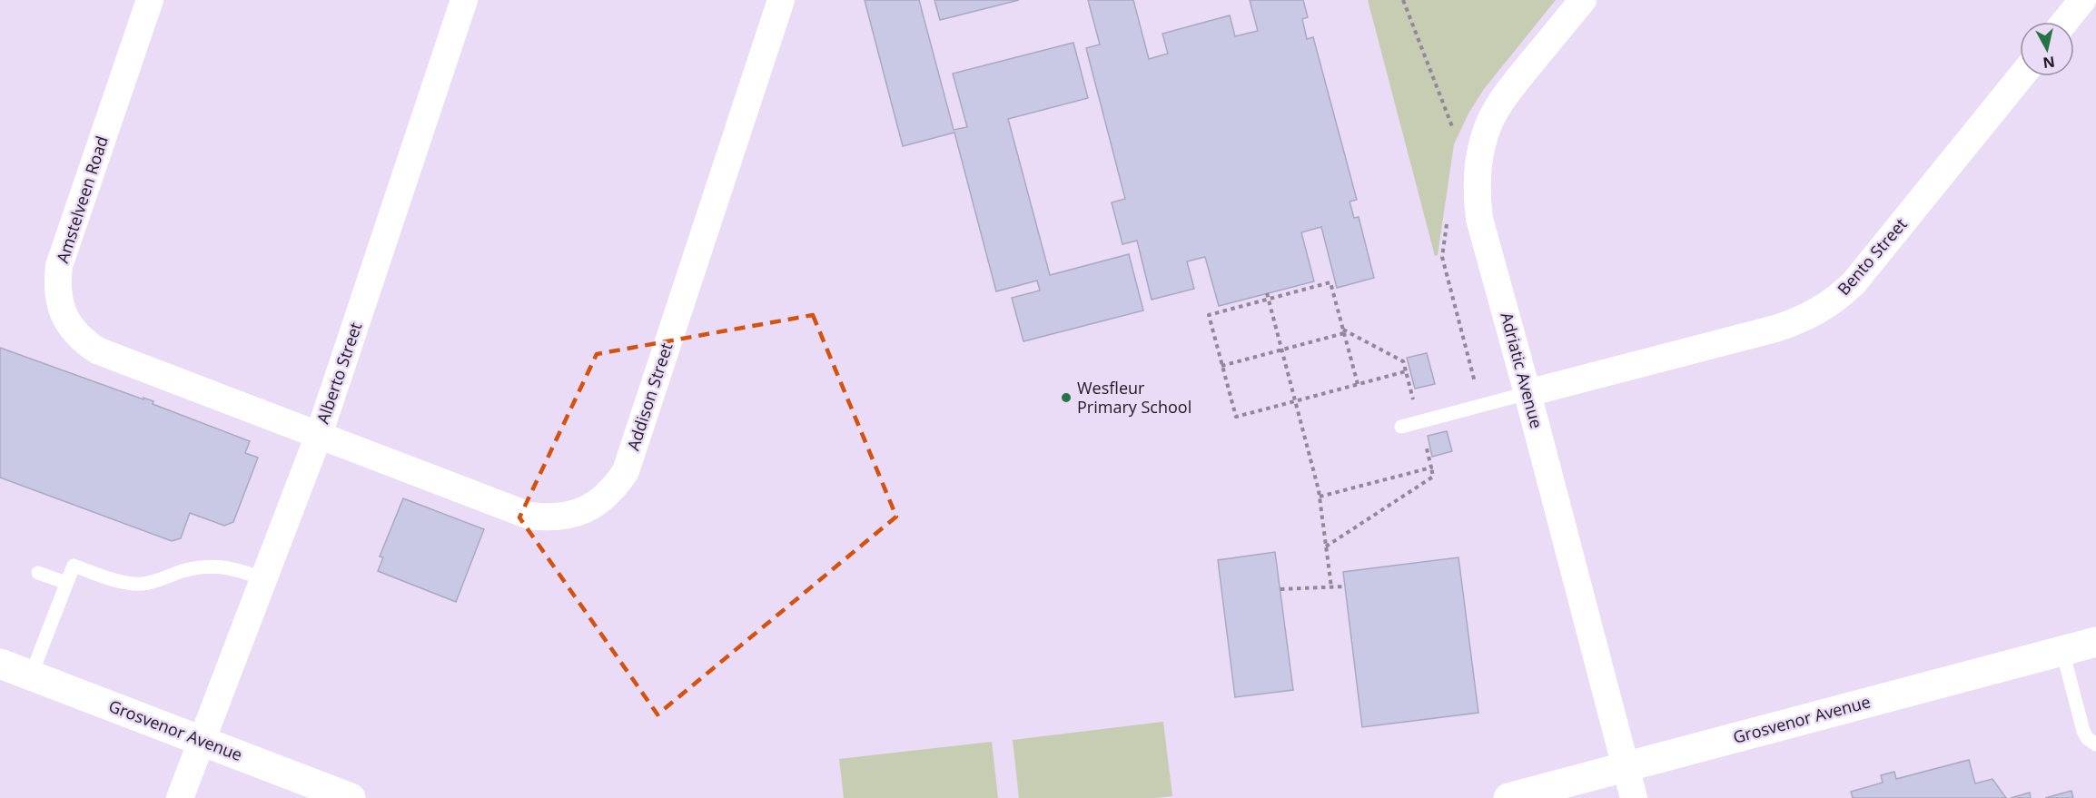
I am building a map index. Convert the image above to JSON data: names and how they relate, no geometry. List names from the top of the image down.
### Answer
{
  "streets": {
    "street": [
      "Amstelveen Road",
      "Bento Street",
      "Adriatic Avenue",
      "Alberto Street",
      "Addison Street",
      "Grosvenor Avenue"
    ]
  },
  "crossings": [
    ["Amstelveen Road", "Alberto Street"],
    ["Amstelveen Road", "Addison Street"],
    ["Bento Street", "Adriatic Avenue"],
    ["Adriatic Avenue", "Grosvenor Avenue"],
    ["Alberto Street", "Addison Street"],
    ["Alberto Street", "Grosvenor Avenue"]
  ],
  "places": ["Wesfleur Primary School"],
  "north": "bottom"
}
